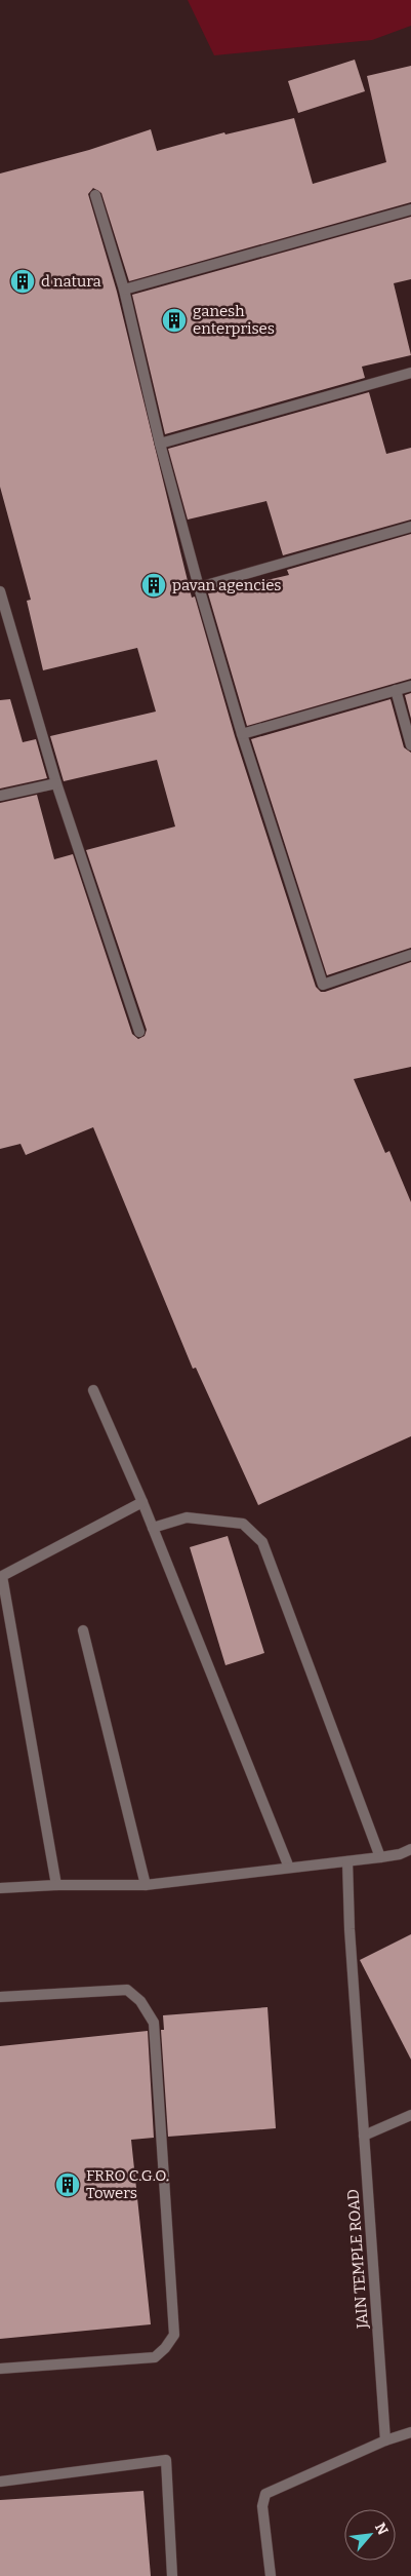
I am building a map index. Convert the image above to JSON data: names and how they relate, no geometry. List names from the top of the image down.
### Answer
{
  "streets": {
    "street": ["JAIN TEMPLE ROAD"]
  },
  "places": {
    "building": [
      "d natura",
      "ganesh enterprises",
      "pavan agencies",
      "FRRO C.G.O. Towers"
    ]
  },
  "north": "top right"
}
